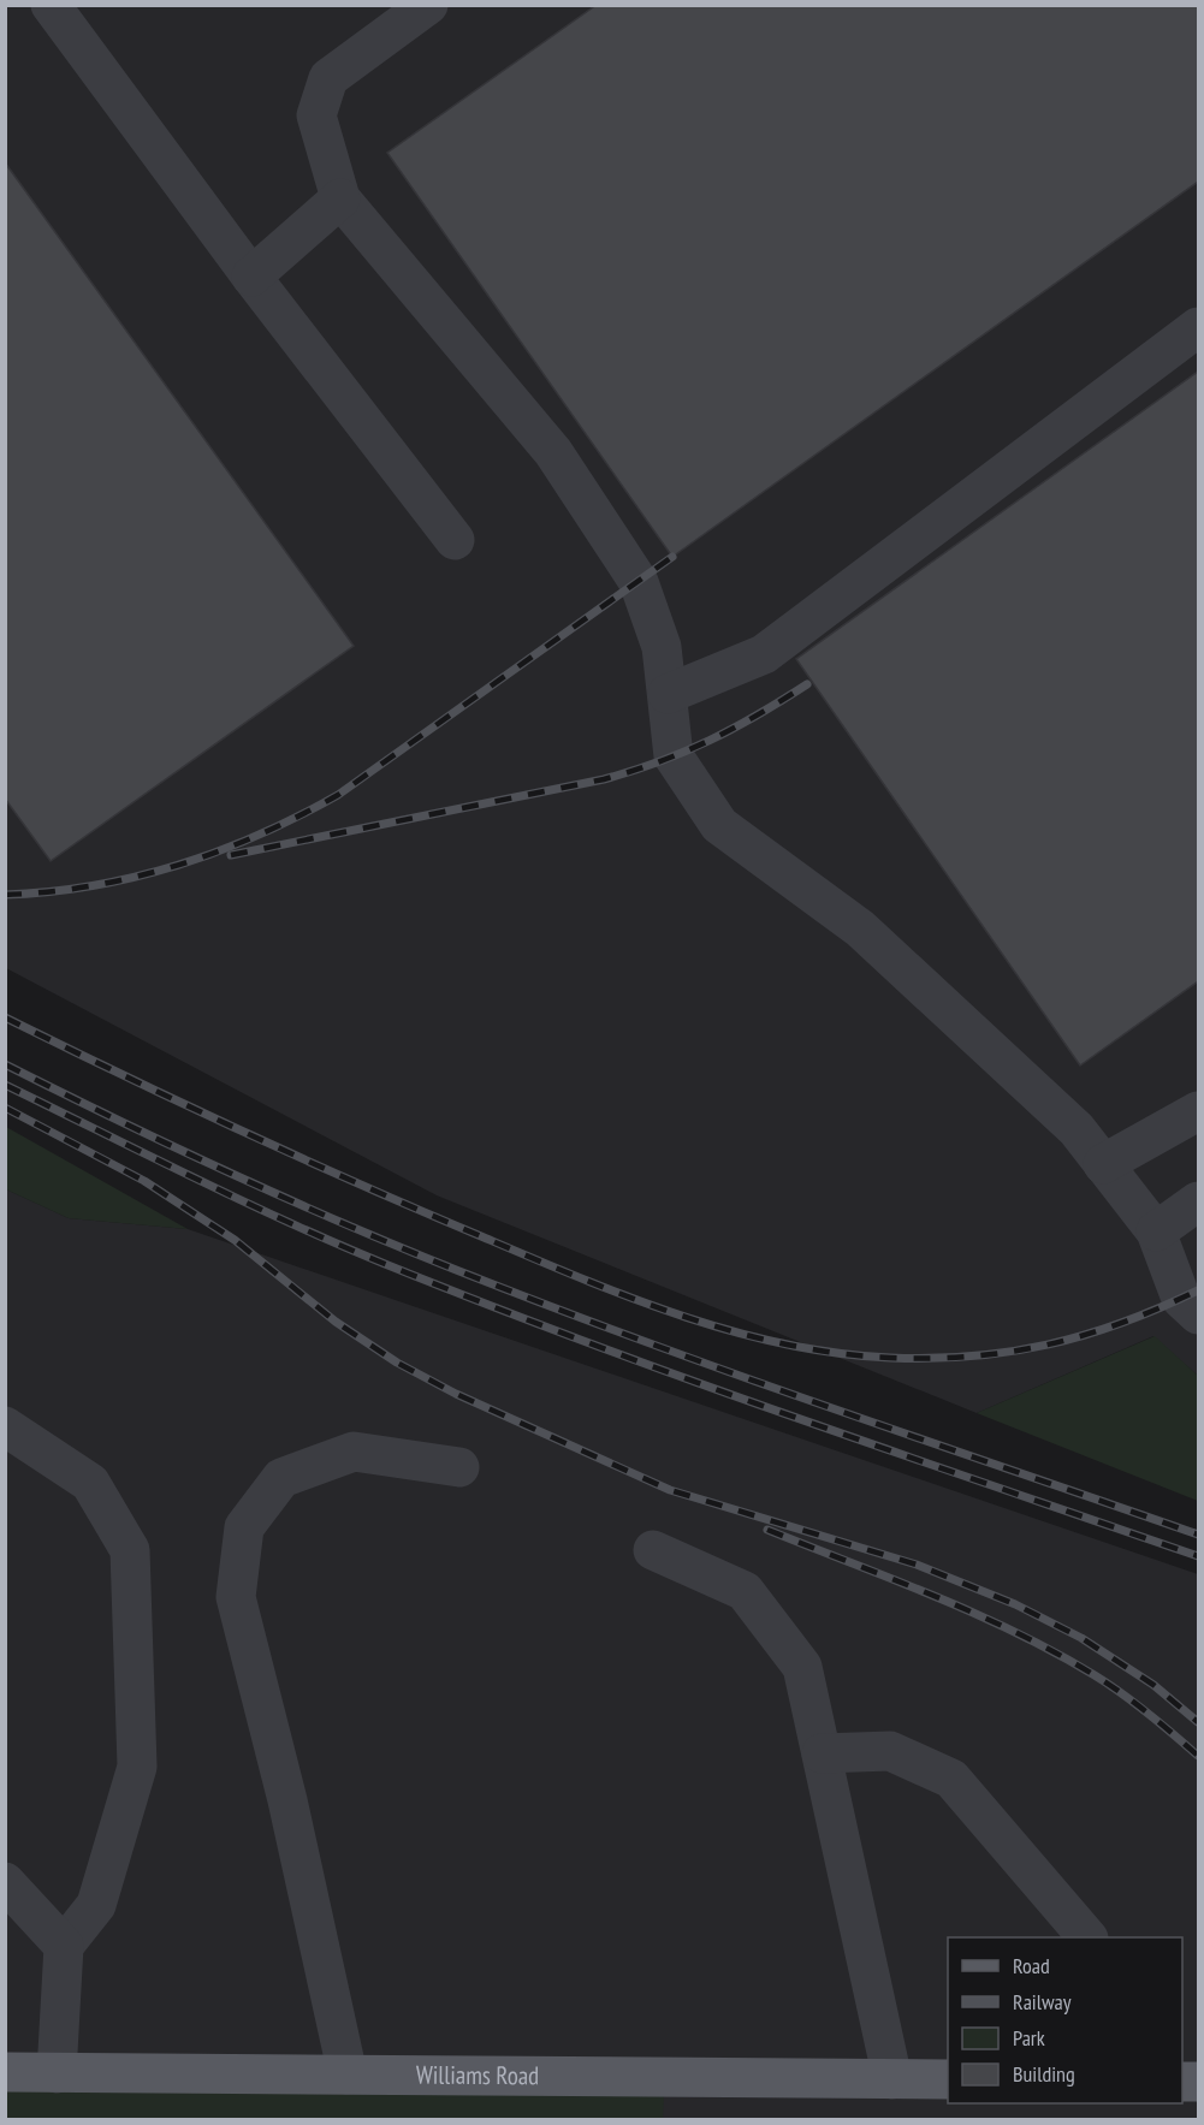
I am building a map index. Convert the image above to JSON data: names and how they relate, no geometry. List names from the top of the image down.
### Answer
{
  "streets": {
    "main road": ["Williams Road"]
  },
  "legend": [
    "Road",
    "Railway",
    "Park",
    "Building"
  ]
}
